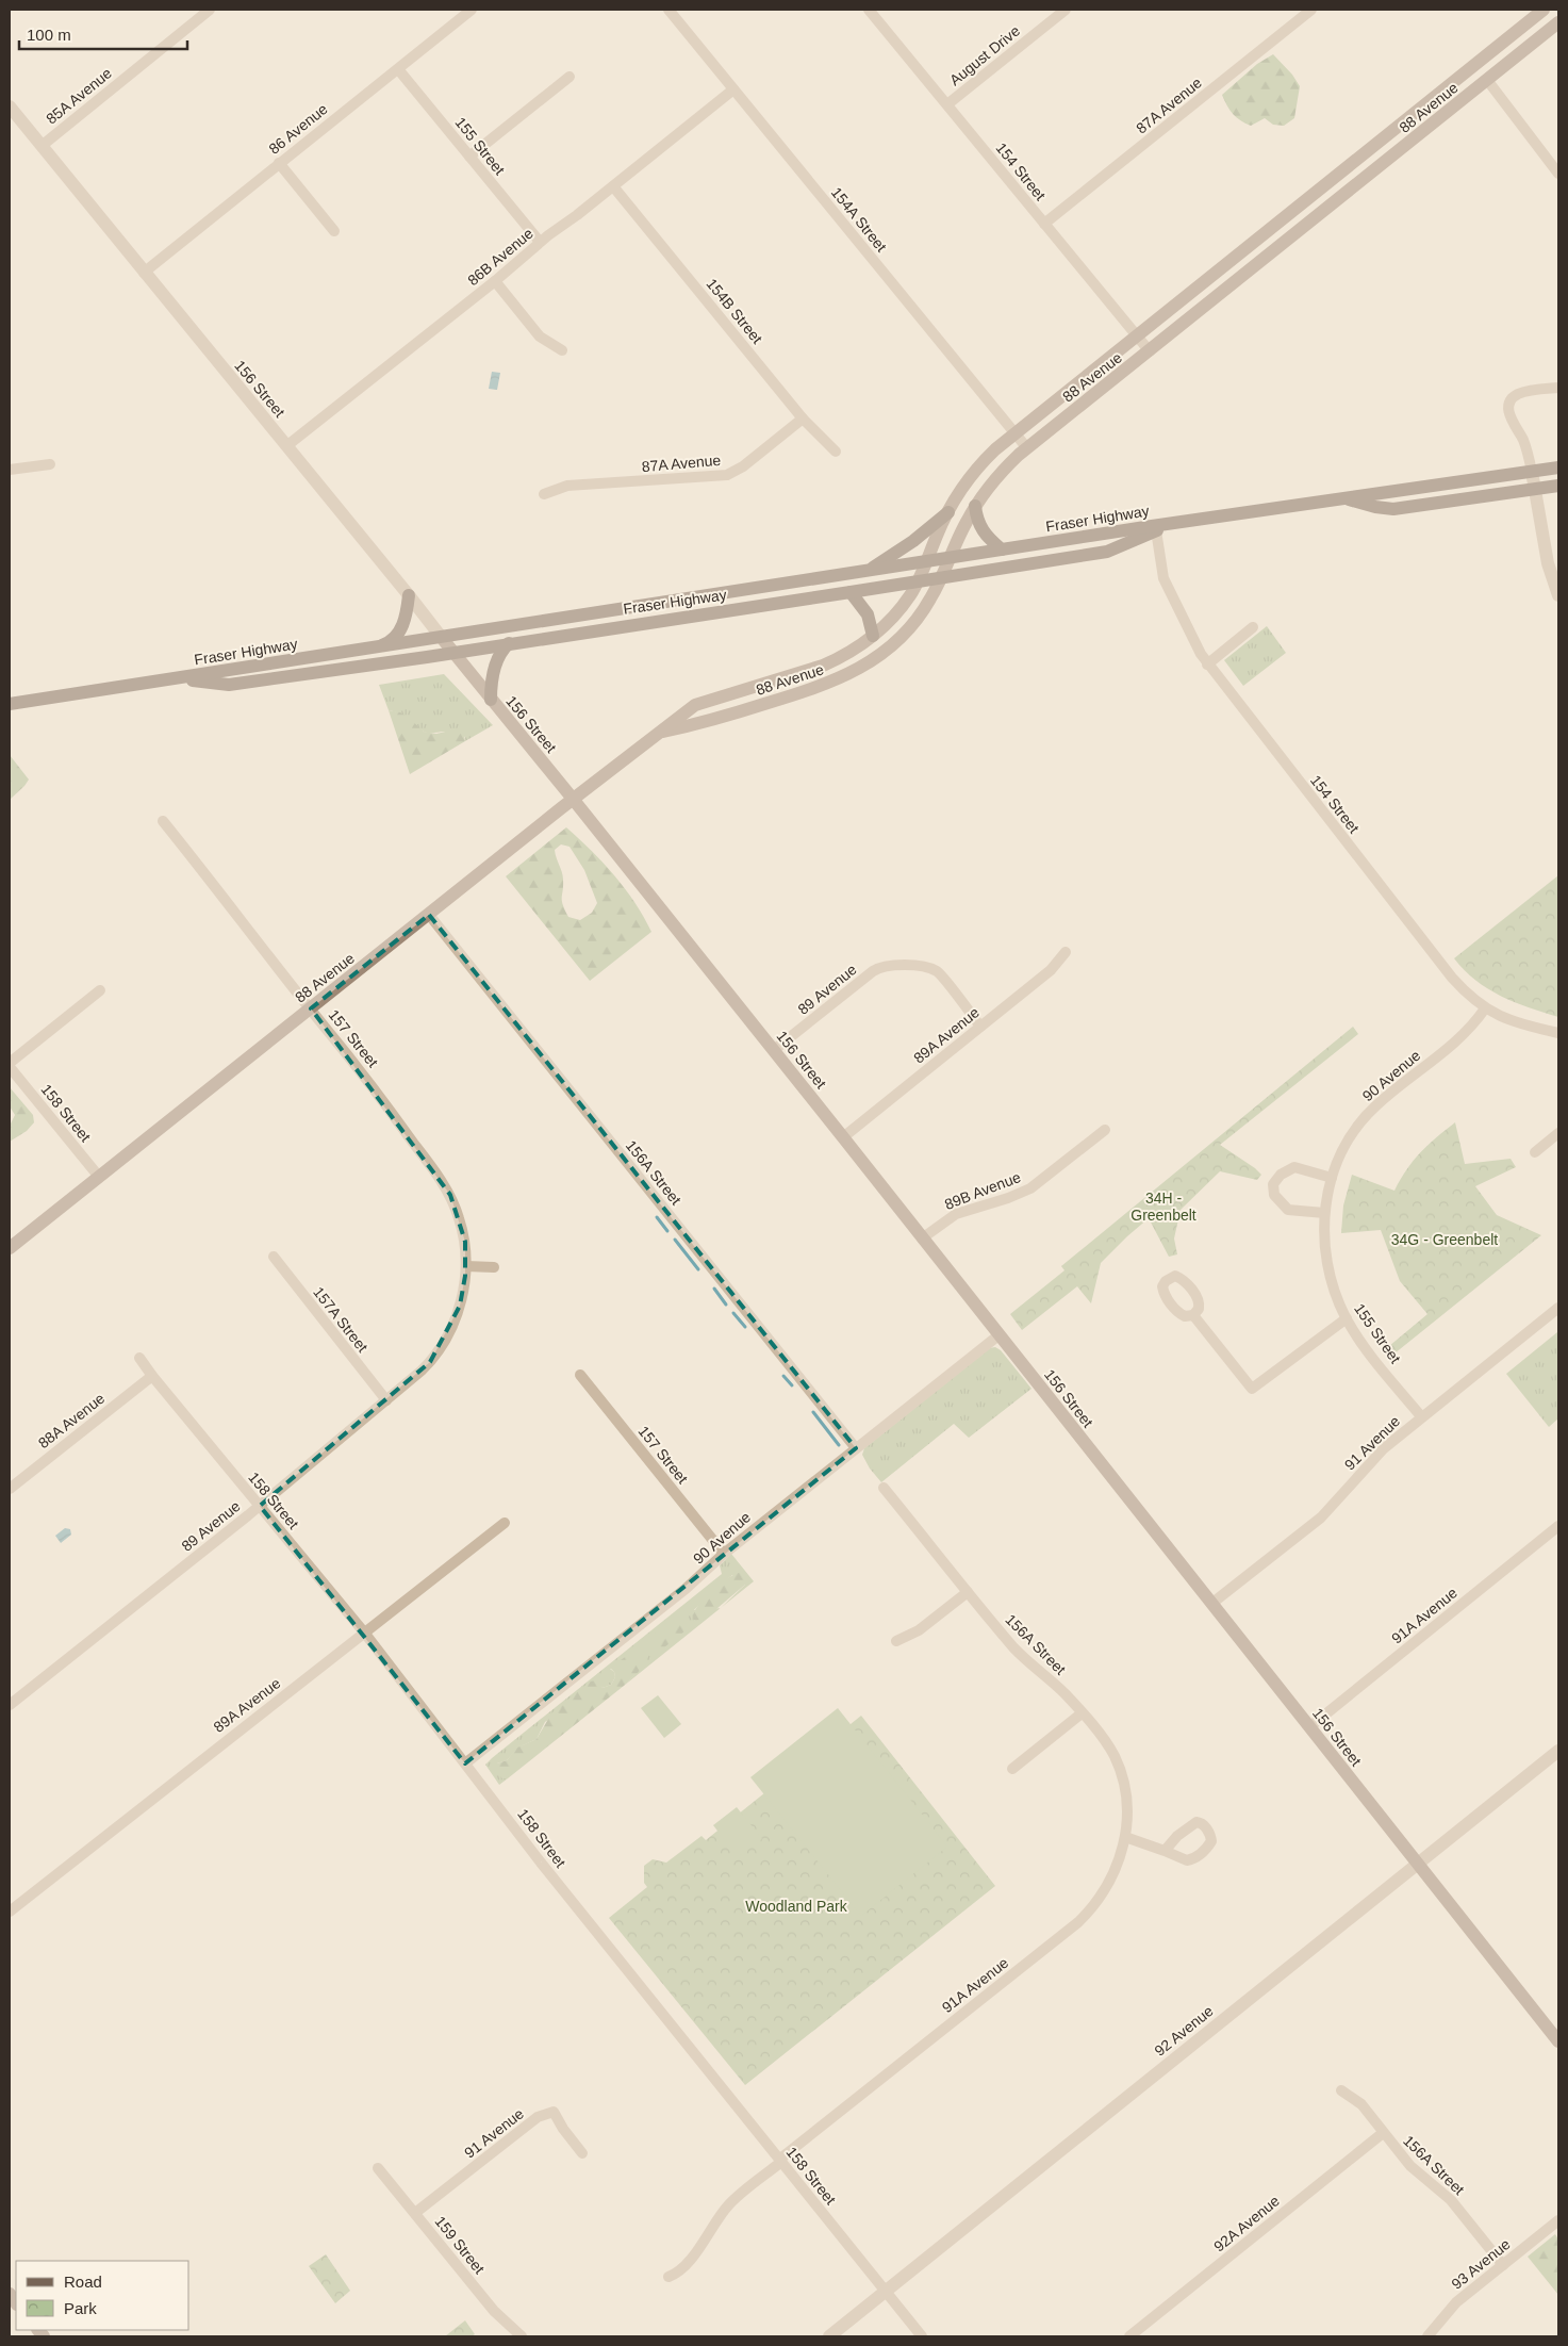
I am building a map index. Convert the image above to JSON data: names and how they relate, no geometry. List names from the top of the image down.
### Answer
{
  "streets": {
    "main road": ["88 Avenue", "156 Street", "Fraser Highway"],
    "street": [
      "August Drive",
      "85A Avenue",
      "87A Avenue",
      "86 Avenue",
      "155 Street",
      "154 Street",
      "154A Street",
      "86B Avenue",
      "154B Street",
      "89 Avenue",
      "89A Avenue",
      "157 Street",
      "90 Avenue",
      "158 Street",
      "156A Street",
      "89B Avenue",
      "157A Street",
      "88A Avenue",
      "91 Avenue",
      "91A Avenue",
      "92 Avenue",
      "92A Avenue",
      "159 Street",
      "93 Avenue"
    ]
  },
  "crossings": [
    ["August Drive", "154 Street"],
    ["85A Avenue", "156 Street"],
    ["87A Avenue", "154 Street"],
    ["87A Avenue", "154B Street"],
    ["88 Avenue", "154 Street"],
    ["88 Avenue", "154A Street"],
    ["88 Avenue", "156 Street"],
    ["88 Avenue", "Fraser Highway"],
    ["88 Avenue", "157 Street"],
    ["88 Avenue", "158 Street"],
    ["88 Avenue", "156A Street"],
    ["86 Avenue", "155 Street"],
    ["86 Avenue", "156 Street"],
    ["155 Street", "86B Avenue"],
    ["155 Street", "90 Avenue"],
    ["155 Street", "91 Avenue"],
    ["154 Street", "Fraser Highway"],
    ["154 Street", "90 Avenue"],
    ["154A Street", "86B Avenue"],
    ["86B Avenue", "154B Street"],
    ["86B Avenue", "156 Street"],
    ["156 Street", "Fraser Highway"],
    ["156 Street", "89 Avenue"],
    ["156 Street", "89A Avenue"],
    ["156 Street", "90 Avenue"],
    ["156 Street", "89B Avenue"],
    ["156 Street", "91 Avenue"],
    ["156 Street", "91A Avenue"],
    ["156 Street", "92 Avenue"],
    ["89 Avenue", "89A Avenue"],
    ["89 Avenue", "157 Street"],
    ["89 Avenue", "158 Street"],
    ["89 Avenue", "157A Street"],
    ["89A Avenue", "158 Street"],
    ["157 Street", "90 Avenue"],
    ["90 Avenue", "158 Street"],
    ["90 Avenue", "156A Street"],
    ["158 Street", "88A Avenue"],
    ["158 Street", "91A Avenue"],
    ["158 Street", "92 Avenue"],
    ["156A Street", "91A Avenue"],
    ["156A Street", "92A Avenue"],
    ["156A Street", "93 Avenue"],
    ["91 Avenue", "159 Street"]
  ],
  "parks": ["34H - Greenbelt", "34G - Greenbelt", "Woodland Park"],
  "legend": ["Road", "Park"],
  "scale_bar": "100 m"
}
